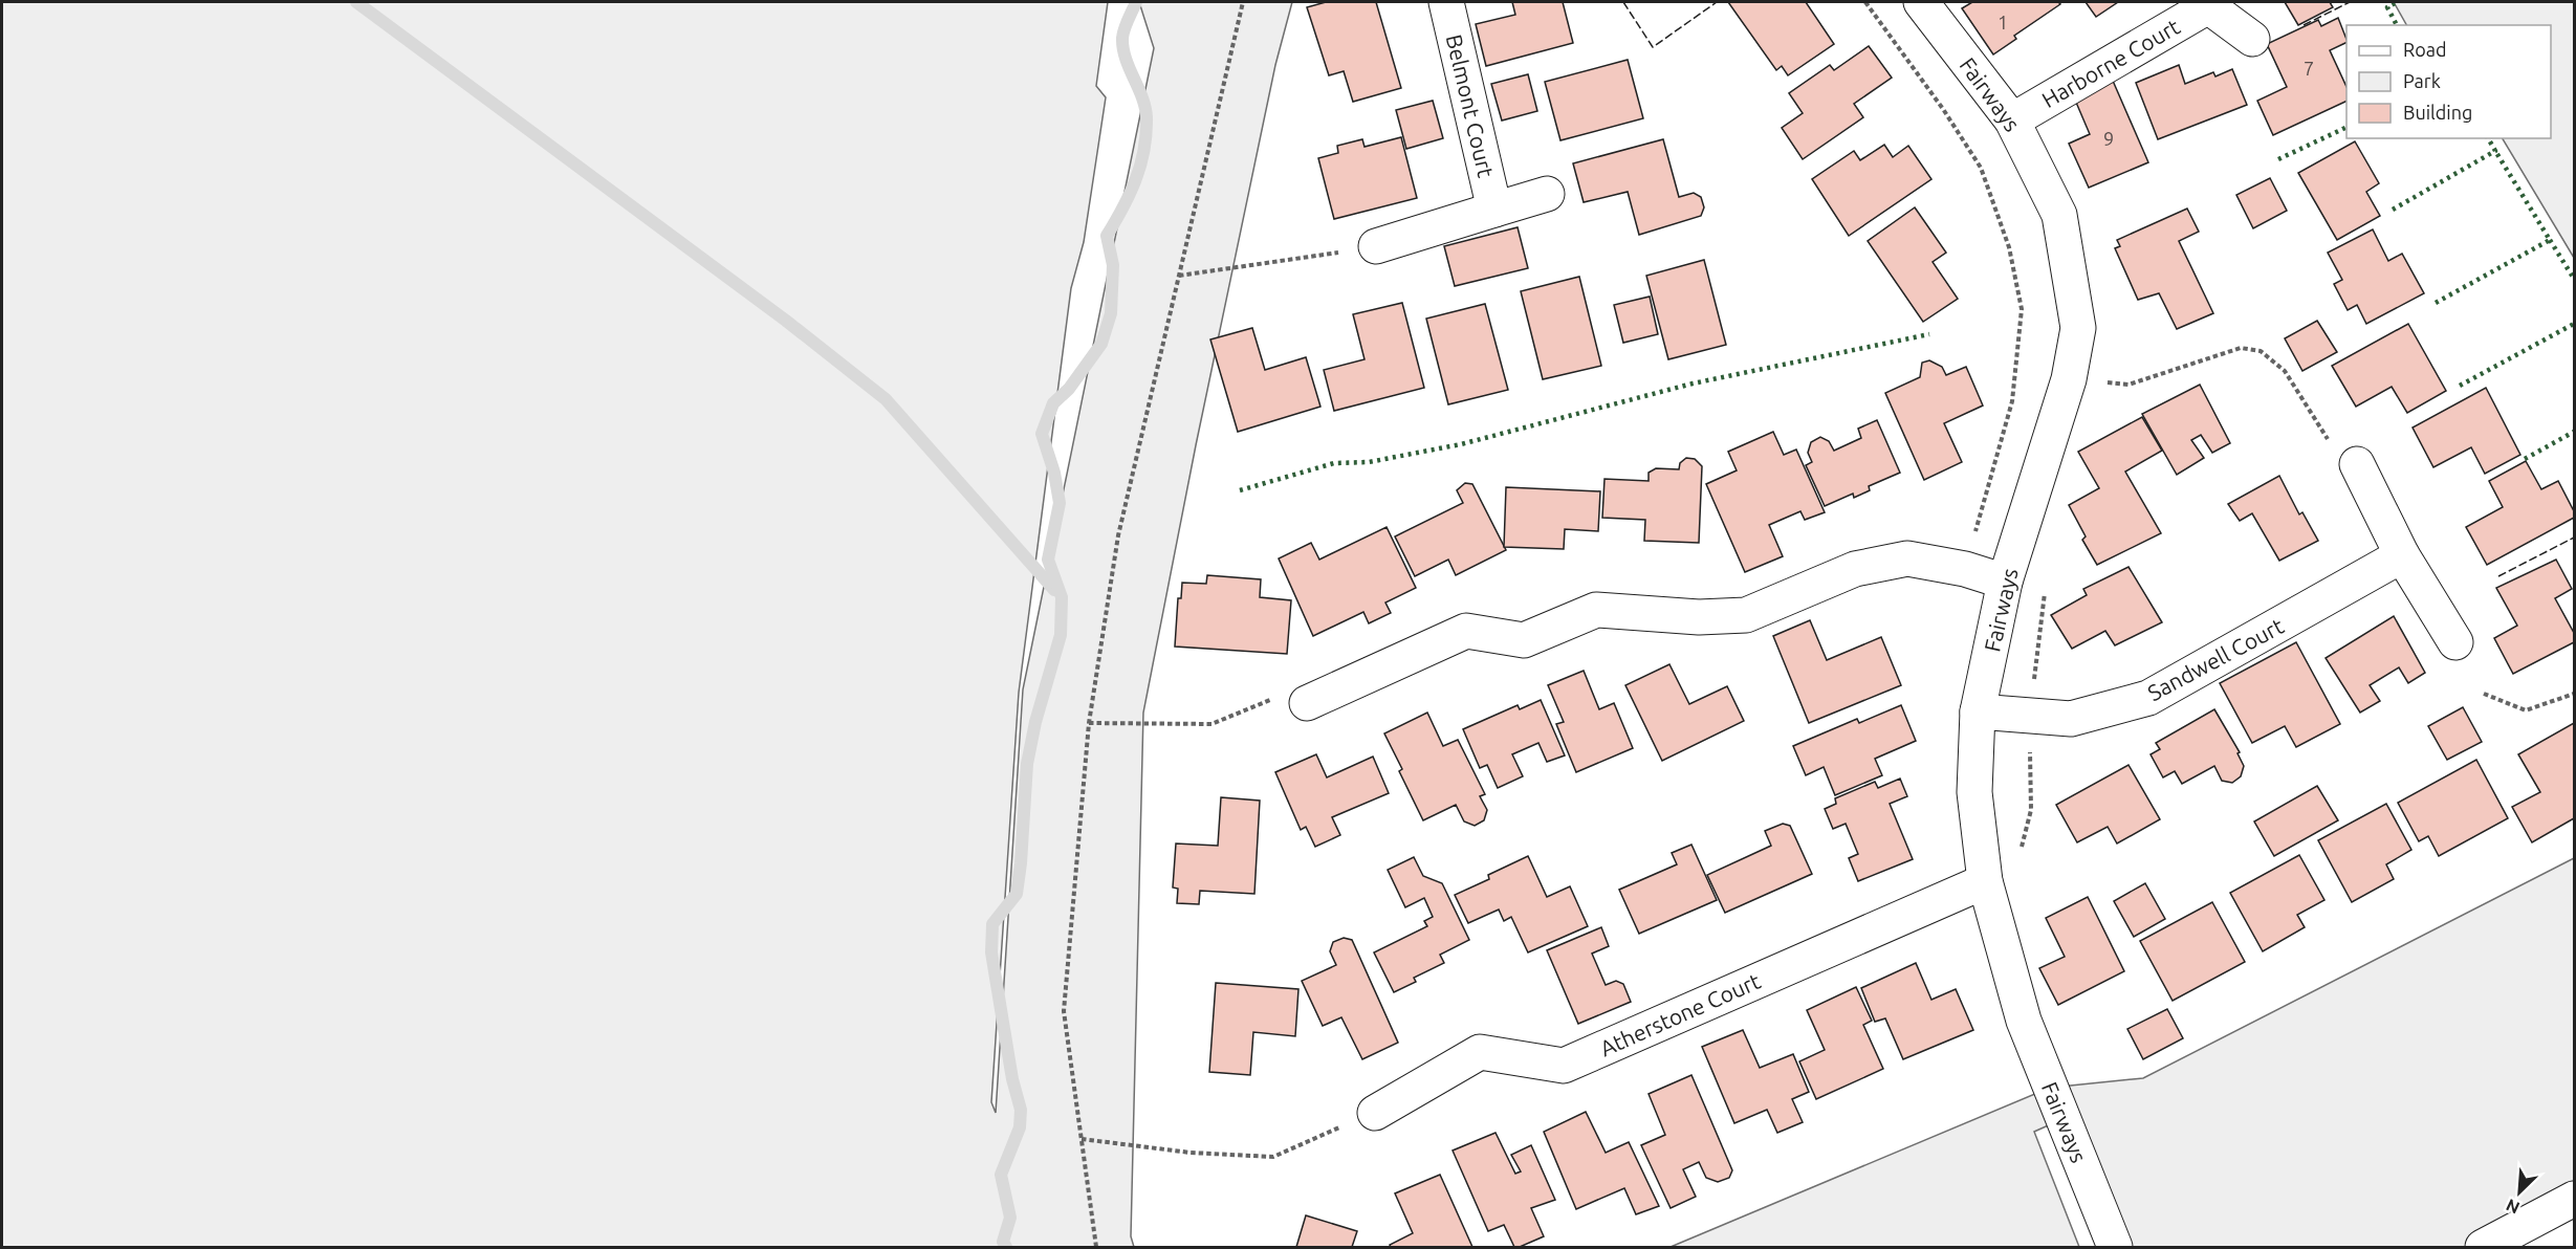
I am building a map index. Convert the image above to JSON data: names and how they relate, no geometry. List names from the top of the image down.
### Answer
{
  "streets": {
    "street": [
      "Harborne Court",
      "Fairways",
      "Belmont Court",
      "Sandwell Court",
      "Atherstone Court"
    ]
  },
  "crossings": [
    ["Harborne Court", "Fairways"],
    ["Fairways", "Sandwell Court"],
    ["Fairways", "Atherstone Court"]
  ],
  "house_numbers": ["1", "7", "9"],
  "legend": ["Road", "Park", "Building"],
  "north": "bottom left"
}
